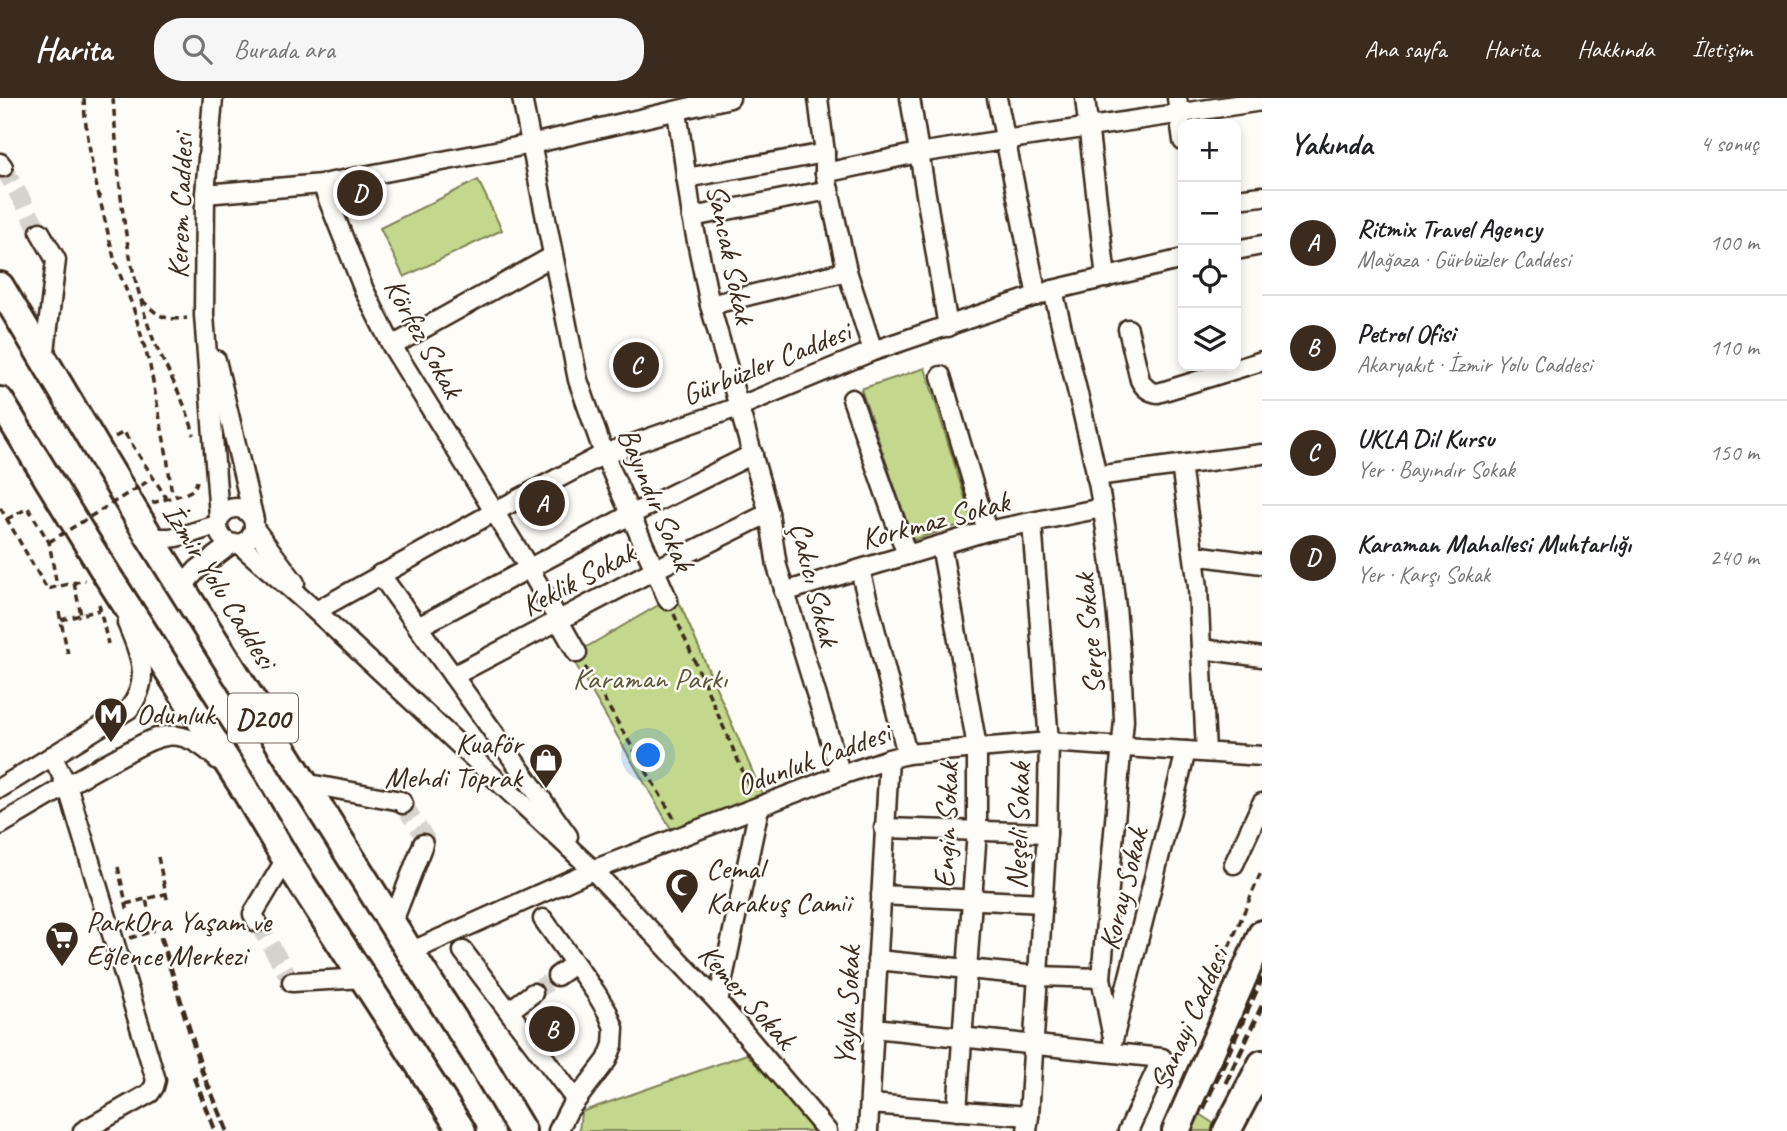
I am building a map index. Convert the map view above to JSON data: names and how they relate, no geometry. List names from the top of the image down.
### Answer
{
  "streets": {
    "highway": ["İzmir Yolu Caddesi", "D200", "Sanayi Caddesi"],
    "street": [
      "Kerem Caddesi",
      "Sancak Sokak",
      "Körfez Sokak",
      "Gürbüzler Caddesi",
      "Bayındır Sokak",
      "Korkmaz Sokak",
      "Keklik Sokak",
      "Çakıcı Sokak",
      "Serçe Sokak",
      "Odunluk Caddesi",
      "Engin Sokak",
      "Neşeli Sokak",
      "Koray Sokak",
      "Kemer Sokak",
      "Yayla Sokak"
    ]
  },
  "crossings": [
    ["Kerem Caddesi", "Gürbüzler Caddesi"],
    ["Kerem Caddesi", "Odunluk Caddesi"],
    ["Kerem Caddesi", "Kemer Sokak"],
    ["Sancak Sokak", "Gürbüzler Caddesi"],
    ["Sancak Sokak", "Çakıcı Sokak"],
    ["Körfez Sokak", "Gürbüzler Caddesi"],
    ["Körfez Sokak", "Keklik Sokak"],
    ["Gürbüzler Caddesi", "Bayındır Sokak"],
    ["Gürbüzler Caddesi", "Çakıcı Sokak"],
    ["Gürbüzler Caddesi", "Serçe Sokak"],
    ["Bayındır Sokak", "Keklik Sokak"],
    ["Korkmaz Sokak", "Çakıcı Sokak"],
    ["Korkmaz Sokak", "Serçe Sokak"],
    ["Korkmaz Sokak", "Engin Sokak"],
    ["Korkmaz Sokak", "Neşeli Sokak"],
    ["Keklik Sokak", "Çakıcı Sokak"],
    ["Çakıcı Sokak", "Odunluk Caddesi"],
    ["İzmir Yolu Caddesi", "Odunluk Caddesi"],
    ["Serçe Sokak", "Odunluk Caddesi"],
    ["Serçe Sokak", "Koray Sokak"],
    ["Odunluk Caddesi", "Engin Sokak"],
    ["Odunluk Caddesi", "Neşeli Sokak"],
    ["Odunluk Caddesi", "Koray Sokak"],
    ["Odunluk Caddesi", "Kemer Sokak"],
    ["Odunluk Caddesi", "Yayla Sokak"]
  ],
  "parks": ["Karaman Parkı"],
  "places": {
    "metro station": ["Odunluk"],
    "shop": ["Kuaför Mehdi Toprak"],
    "mosque": ["Cemal Karakuş Camii"],
    "supermarket": ["ParkOra Yaşam ve Eğlence Merkezi"]
  },
  "page": {
    "header": "Harita",
    "search": "Burada ara",
    "nav": [
      "Ana sayfa",
      "Harita",
      "Hakkında",
      "İletişim"
    ],
    "heading": ["Yakında", "4 sonuç"],
    "map_buttons": ["+", "−"],
    "pins": [
      "D",
      "C",
      "A",
      "B"
    ],
    "list": [
      {
        "mark": "A",
        "name": "Ritmix Travel Agency",
        "note": "Mağaza · Gürbüzler Caddesi",
        "value": "100 m"
      },
      {
        "mark": "B",
        "name": "Petrol Ofisi",
        "note": "Akaryakıt · İzmir Yolu Caddesi",
        "value": "110 m"
      },
      {
        "mark": "C",
        "name": "UKLA Dil Kursu",
        "note": "Yer · Bayındır Sokak",
        "value": "150 m"
      },
      {
        "mark": "D",
        "name": "Karaman Mahallesi Muhtarlığı",
        "note": "Yer · Karşı Sokak",
        "value": "240 m"
      }
    ]
  }
}
